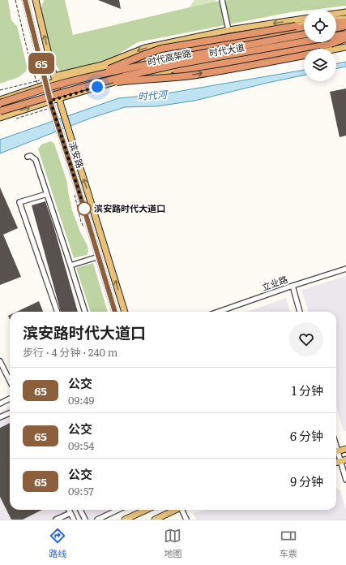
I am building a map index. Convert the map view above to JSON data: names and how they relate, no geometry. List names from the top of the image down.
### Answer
{
  "streets": {
    "highway": ["时代高架路"],
    "main road": ["时代大道", "滨安路"],
    "street": ["立业路"]
  },
  "crossings": [
    ["时代大道", "滨安路"]
  ],
  "water": ["时代河"],
  "places": ["滨安路时代大道口"],
  "lines": ["bus line 65"],
  "page": {
    "on_map": "65",
    "heading": ["滨安路时代大道口", "步行 · 4 分钟 · 240 m"],
    "list": [
      {
        "mark": "65",
        "name": "公交",
        "note": "09:49",
        "value": "1 分钟"
      },
      {
        "mark": "65",
        "name": "公交",
        "note": "09:54",
        "value": "6 分钟"
      },
      {
        "mark": "65",
        "name": "公交",
        "note": "09:57",
        "value": "9 分钟"
      }
    ],
    "tabs": ["路线", "地图", "车票"]
  }
}
